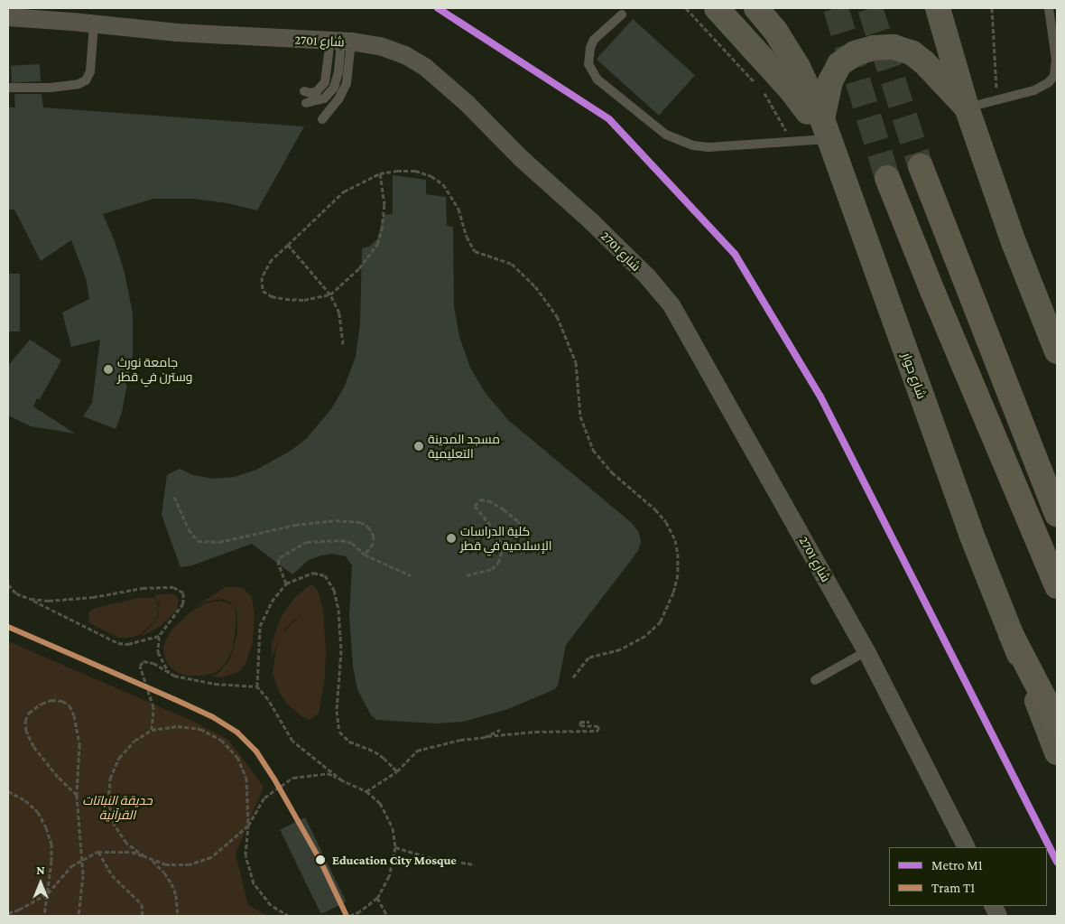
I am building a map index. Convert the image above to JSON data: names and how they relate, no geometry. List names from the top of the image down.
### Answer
{
  "streets": {
    "main road": ["شارع حوار"],
    "street": ["شارع 2701"]
  },
  "parks": ["حديقة النباتات القرآنية"],
  "places": [
    "جامعة نورث وسترن في قطر",
    "مسجد المدينة التعليمية",
    "كلية الدراسات الإسلامية في قطر",
    "Education City Mosque"
  ],
  "lines": ["metro line M1", "tram line T1"],
  "legend": ["Metro M1", "Tram T1"],
  "north": "top"
}
